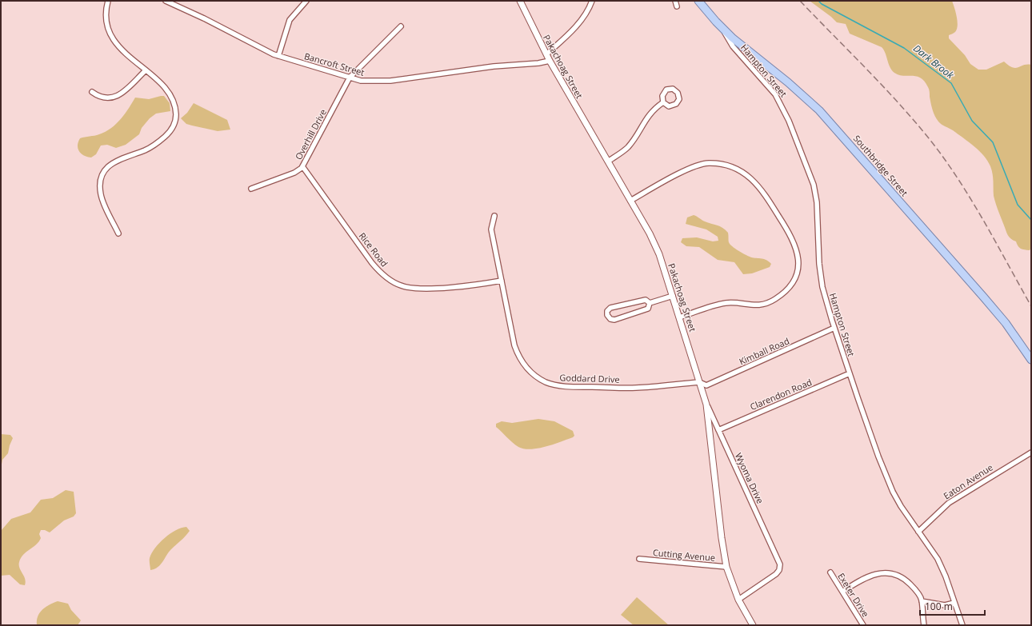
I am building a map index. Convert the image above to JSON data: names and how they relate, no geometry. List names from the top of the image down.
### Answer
{
  "streets": {
    "main road": ["Southbridge Street"],
    "street": [
      "Bancroft Street",
      "Pakachoag Street",
      "Hampton Street",
      "Overhill Drive",
      "Rice Road",
      "Kimball Road",
      "Goddard Drive",
      "Clarendon Road",
      "Wyoma Drive",
      "Eaton Avenue",
      "Cutting Avenue",
      "Exeter Drive"
    ]
  },
  "crossings": [
    ["Bancroft Street", "Pakachoag Street"],
    ["Bancroft Street", "Overhill Drive"],
    ["Pakachoag Street", "Kimball Road"],
    ["Pakachoag Street", "Goddard Drive"],
    ["Pakachoag Street", "Wyoma Drive"],
    ["Pakachoag Street", "Cutting Avenue"],
    ["Hampton Street", "Southbridge Street"],
    ["Hampton Street", "Kimball Road"],
    ["Hampton Street", "Clarendon Road"],
    ["Hampton Street", "Eaton Avenue"],
    ["Overhill Drive", "Rice Road"],
    ["Rice Road", "Goddard Drive"],
    ["Kimball Road", "Goddard Drive"],
    ["Clarendon Road", "Wyoma Drive"]
  ],
  "water": ["Dark Brook"],
  "scale_bar": "100 m"
}
